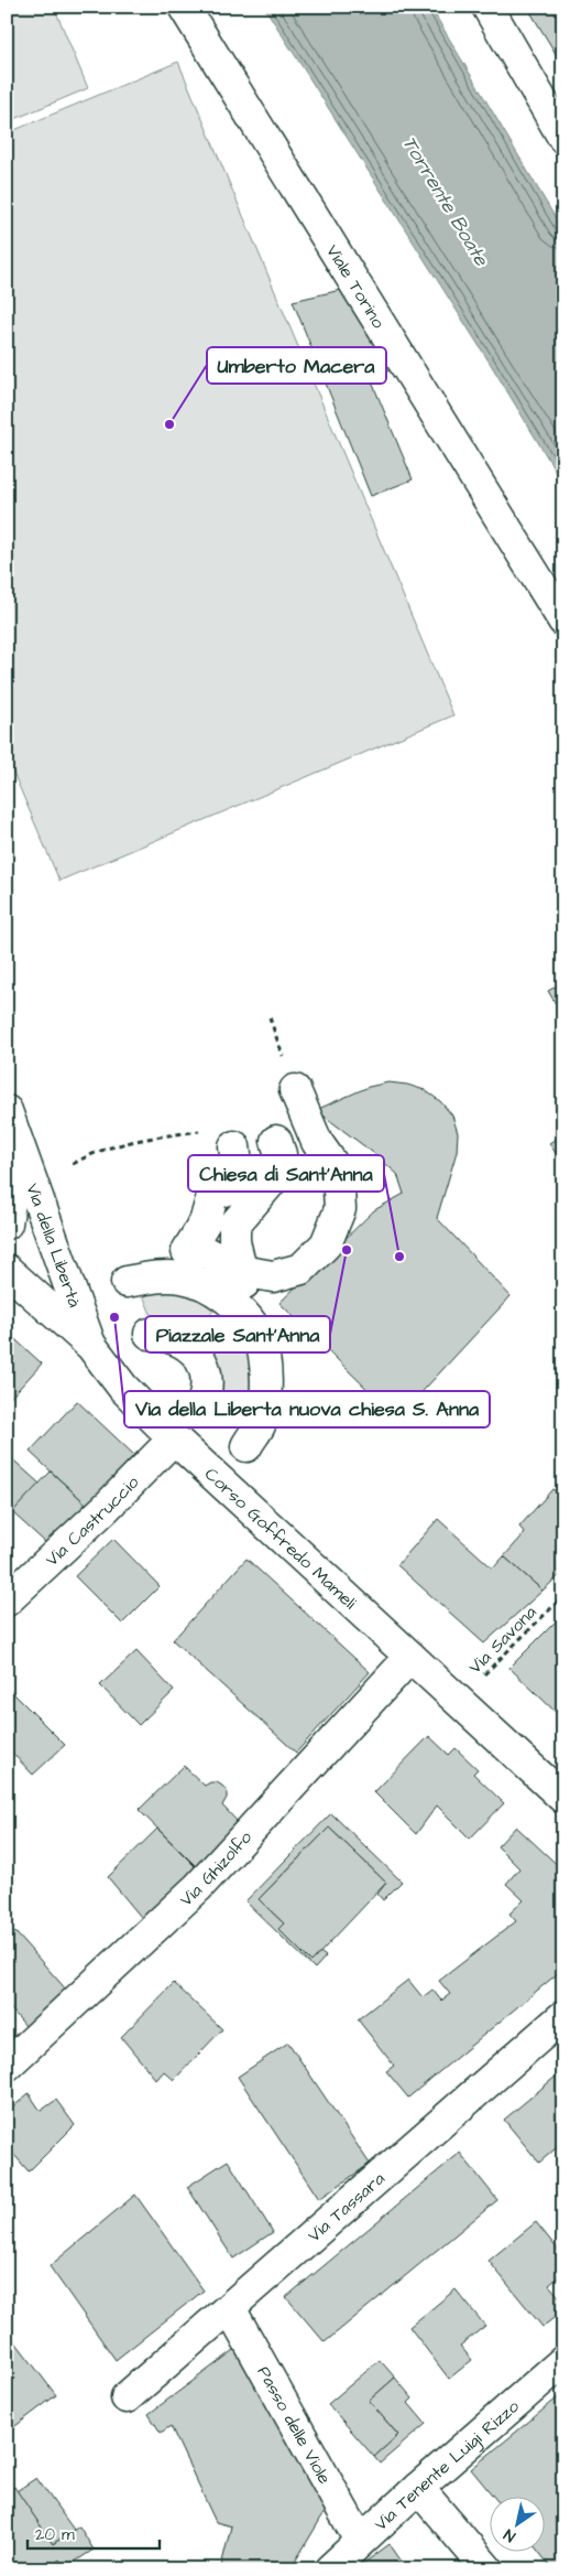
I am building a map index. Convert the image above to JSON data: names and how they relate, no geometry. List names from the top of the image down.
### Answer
{
  "streets": {
    "street": [
      "Viale Torino",
      "Via della Libertà",
      "Via Castruccio",
      "Corso Goffredo Mameli",
      "Via Ghizolfo",
      "Via Tassara",
      "Passo delle Viole",
      "Via Tenente Luigi Rizzo"
    ],
    "path": ["Via Savona"]
  },
  "crossings": [
    ["Via della Libertà", "Corso Goffredo Mameli"],
    ["Via Castruccio", "Corso Goffredo Mameli"],
    ["Corso Goffredo Mameli", "Via Savona"],
    ["Corso Goffredo Mameli", "Via Ghizolfo"],
    ["Via Tassara", "Passo delle Viole"],
    ["Passo delle Viole", "Via Tenente Luigi Rizzo"]
  ],
  "water": ["Torrente Boate"],
  "places": [
    "Umberto Macera",
    "Piazzale Sant'Anna",
    "Chiesa di Sant'Anna",
    "Via della Liberta nuova chiesa S. Anna"
  ],
  "scale_bar": "20 m",
  "north": "bottom left"
}
